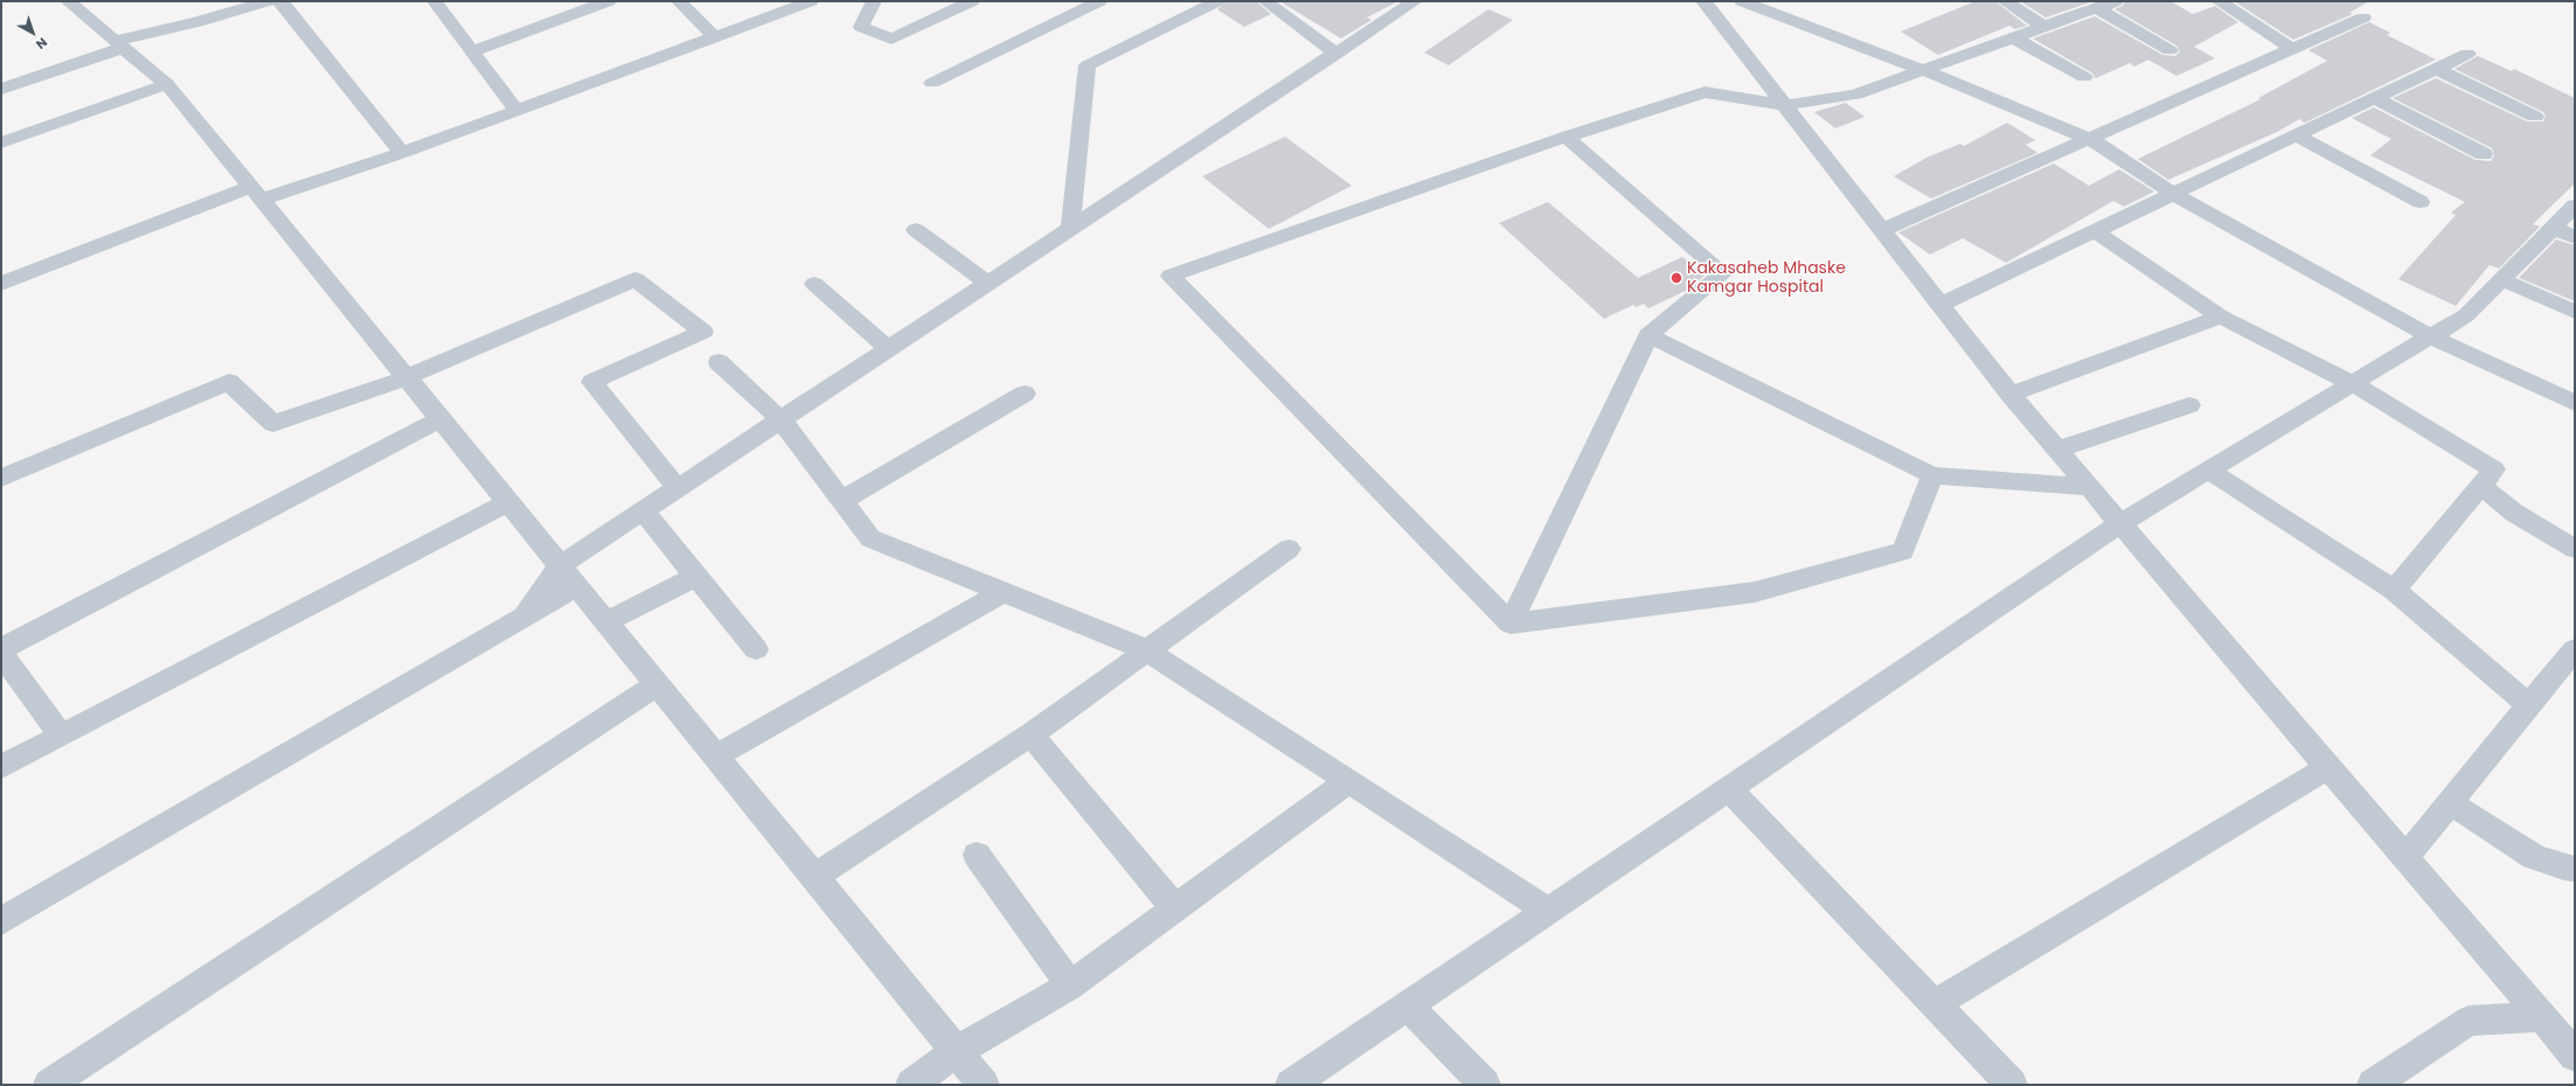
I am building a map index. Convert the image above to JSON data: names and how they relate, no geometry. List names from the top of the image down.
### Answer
{
  "places": ["Kakasaheb Mhaske Kamgar Hospital"],
  "north": "bottom right"
}
